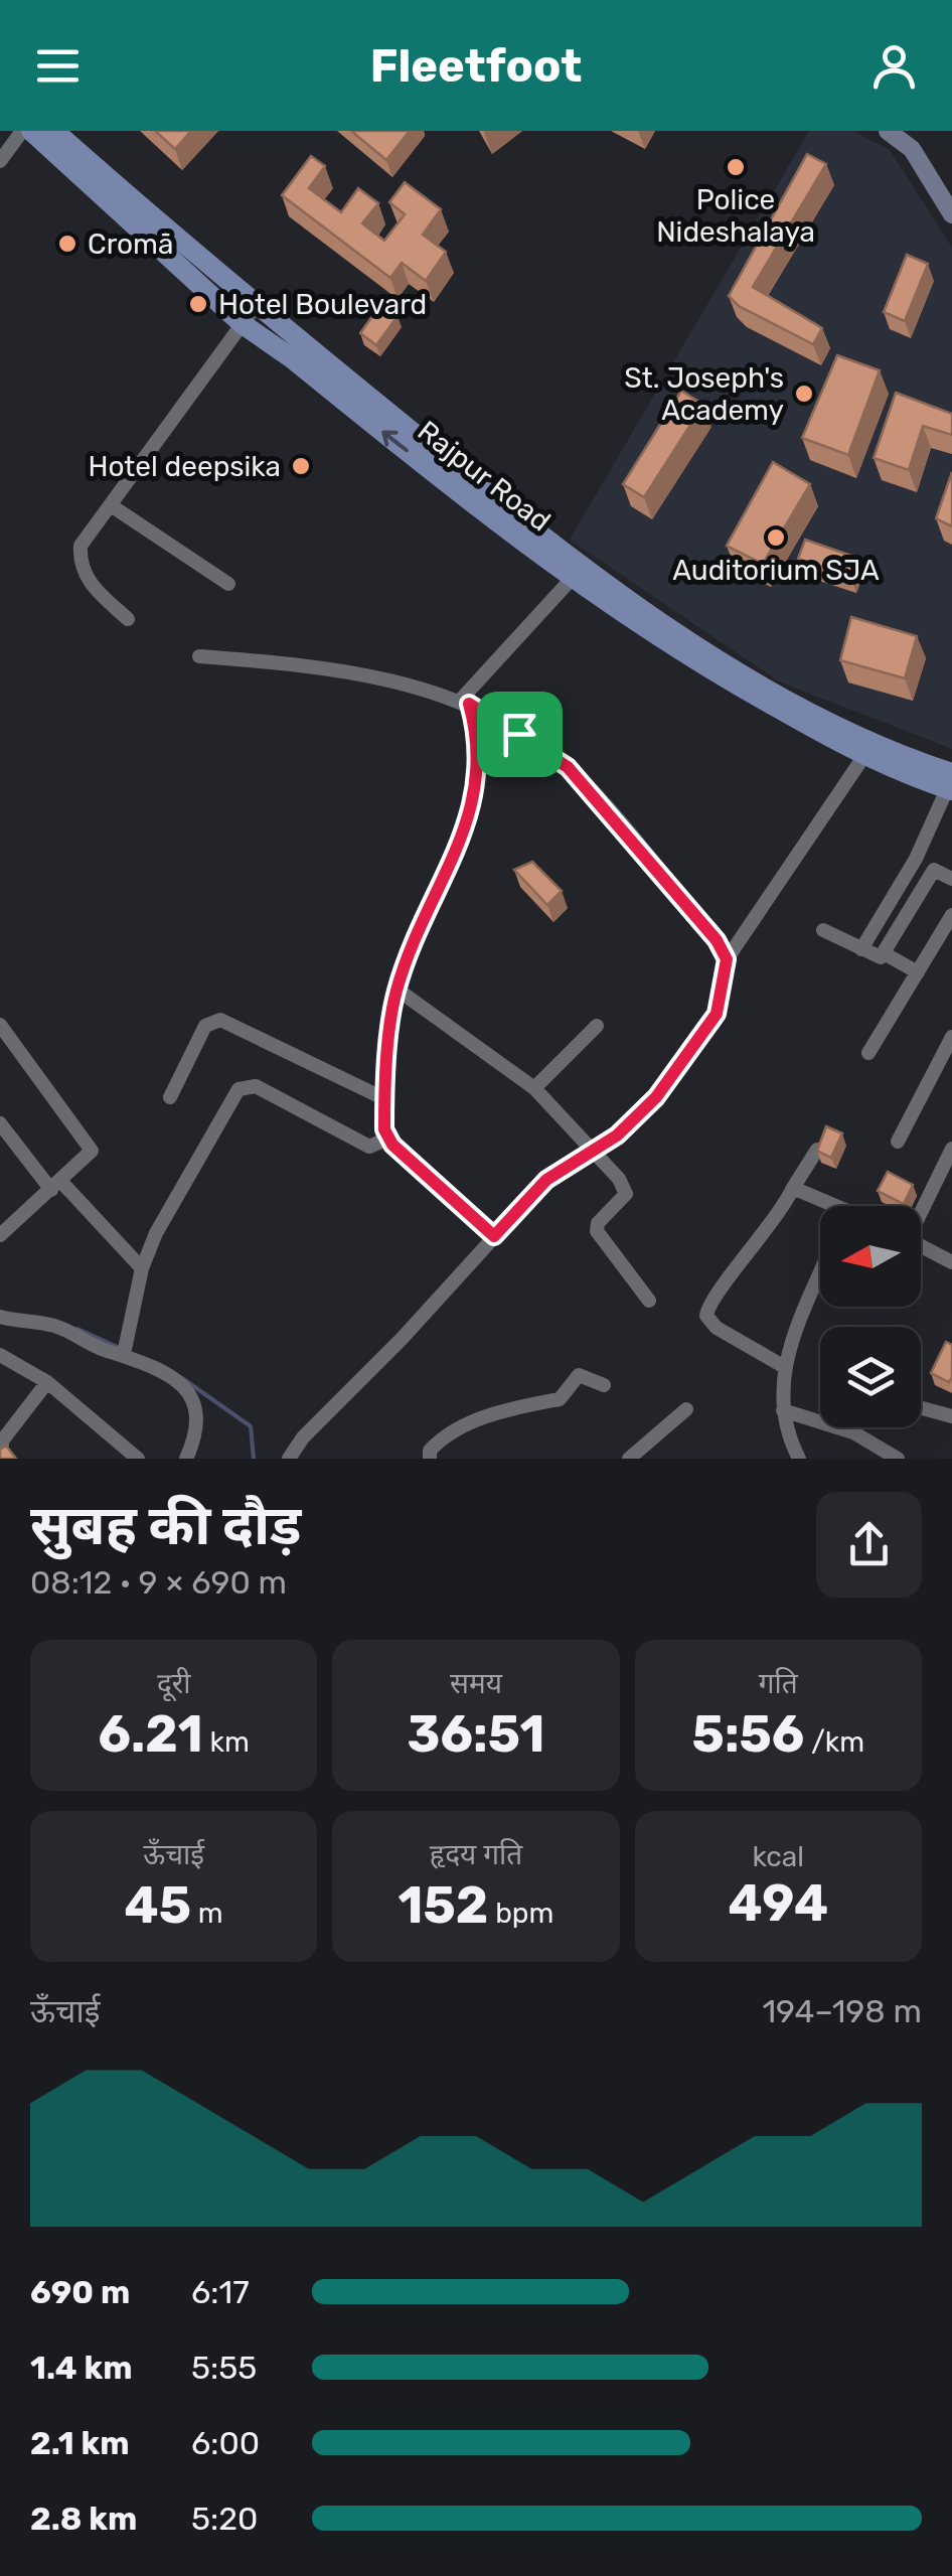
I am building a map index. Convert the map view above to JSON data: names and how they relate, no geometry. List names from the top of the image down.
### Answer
{
  "streets": {
    "main road": ["Rajpur Road"]
  },
  "places": [
    "Police Nideshalaya",
    "Cromā",
    "Hotel Boulevard",
    "St. Joseph's Academy",
    "Hotel deepsika",
    "Auditorium SJA"
  ],
  "north": "left",
  "page": {
    "header": "Fleetfoot",
    "heading": ["सुबह की दौड़", "08:12 · 9 × 690 m"],
    "stats": [
      ["दूरी", "6.21 km"],
      ["समय", "36:51"],
      ["गति", "5:56 /km"],
      ["ऊँचाई", "45 m"],
      ["हृदय गति", "152 bpm"],
      ["kcal", "494"]
    ],
    "chart": ["ऊँचाई", "194–198 m"],
    "list": [
      {
        "name": "690 m",
        "note": "6:17"
      },
      {
        "name": "1.4 km",
        "note": "5:55"
      },
      {
        "name": "2.1 km",
        "note": "6:00"
      },
      {
        "name": "2.8 km",
        "note": "5:20"
      }
    ]
  }
}
